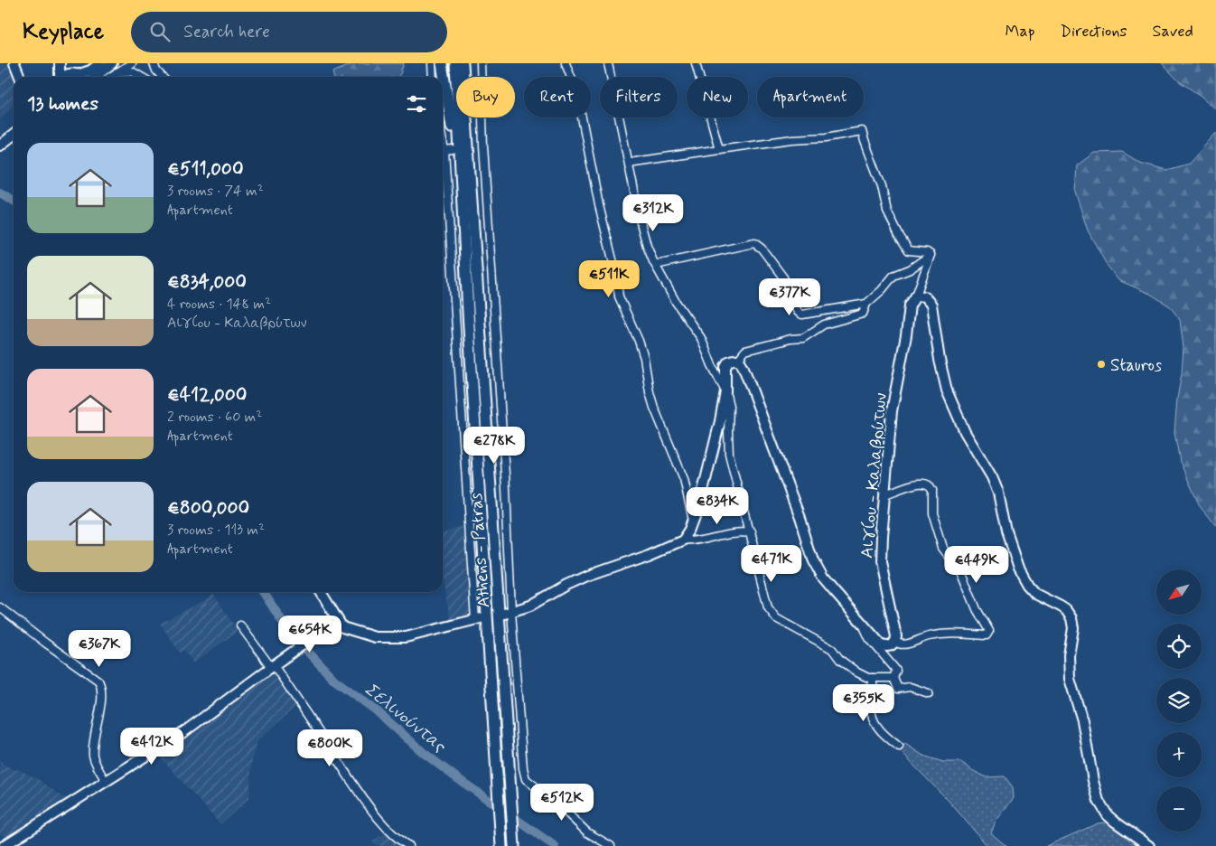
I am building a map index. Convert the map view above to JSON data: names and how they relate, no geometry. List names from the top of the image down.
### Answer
{
  "streets": {
    "highway": ["Athens - Patras"],
    "main road": ["Αιγίου - Καλαβρύτων"]
  },
  "water": ["Σελινούντας"],
  "places": ["Stauros"],
  "north": "bottom left",
  "page": {
    "header": "Keyplace",
    "search": "Search here",
    "nav": ["Map", "Directions", "Saved"],
    "chip": [
      "Buy",
      "Rent",
      "Filters",
      "New",
      "Apartment"
    ],
    "heading": "13 homes",
    "list": [
      {
        "name": "€511,000",
        "note": "3 rooms · 74 m² · Apartment"
      },
      {
        "name": "€834,000",
        "note": "4 rooms · 148 m² · Αιγίου - Καλαβρύτων"
      },
      {
        "name": "€412,000",
        "note": "2 rooms · 60 m² · Apartment"
      },
      {
        "name": "€800,000",
        "note": "3 rooms · 113 m² · Apartment"
      }
    ],
    "price": [
      "€312K",
      "€511K",
      "€377K",
      "€278K",
      "€834K",
      "€471K",
      "€449K",
      "€654K",
      "€367K",
      "€355K",
      "€412K",
      "€800K",
      "€512K"
    ],
    "map_buttons": ["+", "−"]
  }
}
